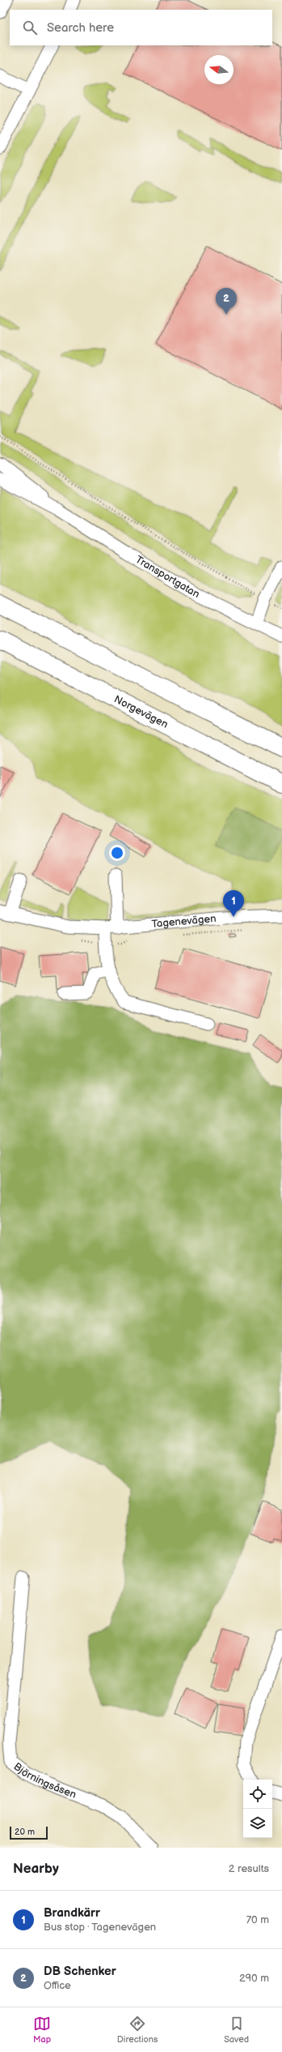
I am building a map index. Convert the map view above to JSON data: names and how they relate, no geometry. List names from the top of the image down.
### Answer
{
  "streets": {
    "highway": ["Norgevägen"],
    "street": ["Transportgatan", "Tagenevägen", "Björningsåsen"]
  },
  "scale_bar": "20 m",
  "north": "left",
  "page": {
    "search": "Search here",
    "pins": ["2", "1"],
    "scale": "20 m",
    "heading": ["Nearby", "2 results"],
    "list": [
      {
        "mark": "1",
        "name": "Brandkärr",
        "note": "Bus stop · Tagenevägen",
        "value": "70 m"
      },
      {
        "mark": "2",
        "name": "DB Schenker",
        "note": "Office",
        "value": "290 m"
      }
    ],
    "nav": ["Map", "Directions", "Saved"]
  }
}
